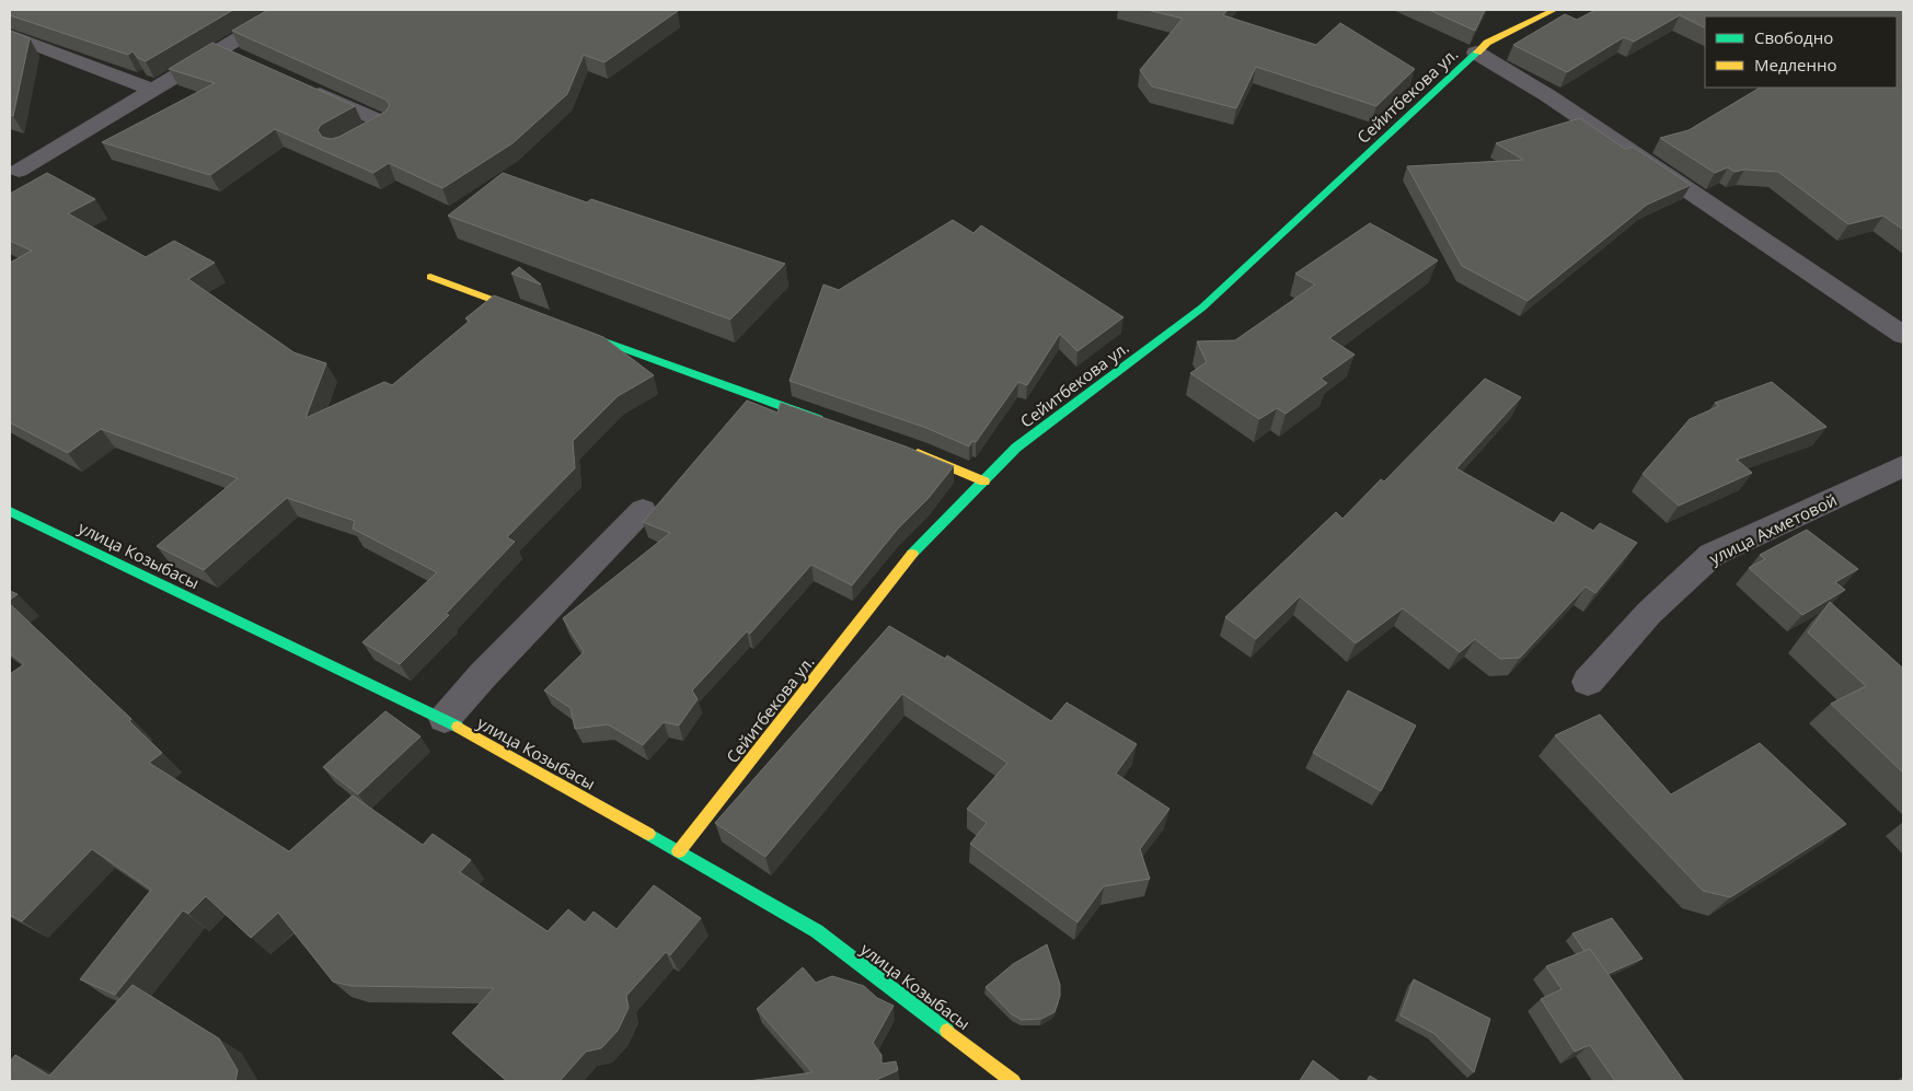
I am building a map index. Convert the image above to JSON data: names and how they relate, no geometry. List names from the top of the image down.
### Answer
{
  "streets": {
    "street": ["Сейитбекова ул.", "улица Ахметовой", "улица Козыбасы"]
  },
  "crossings": [
    ["Сейитбекова ул.", "улица Козыбасы"]
  ],
  "legend": ["Свободно", "Медленно"]
}
